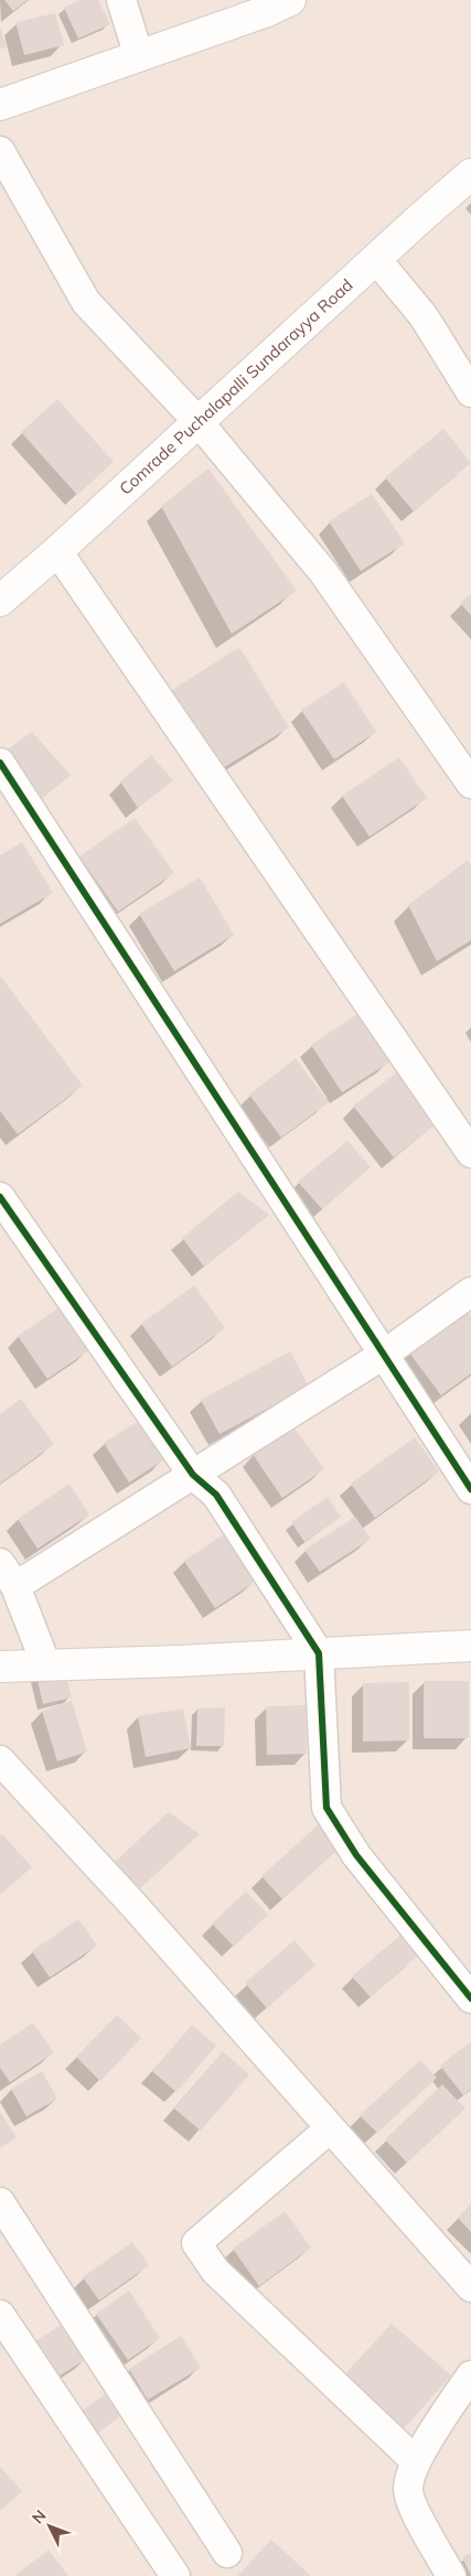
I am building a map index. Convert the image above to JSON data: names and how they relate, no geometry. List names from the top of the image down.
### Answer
{
  "streets": {
    "street": ["Comrade Puchalapalli Sundarayya Road"]
  },
  "north": "top left"
}
